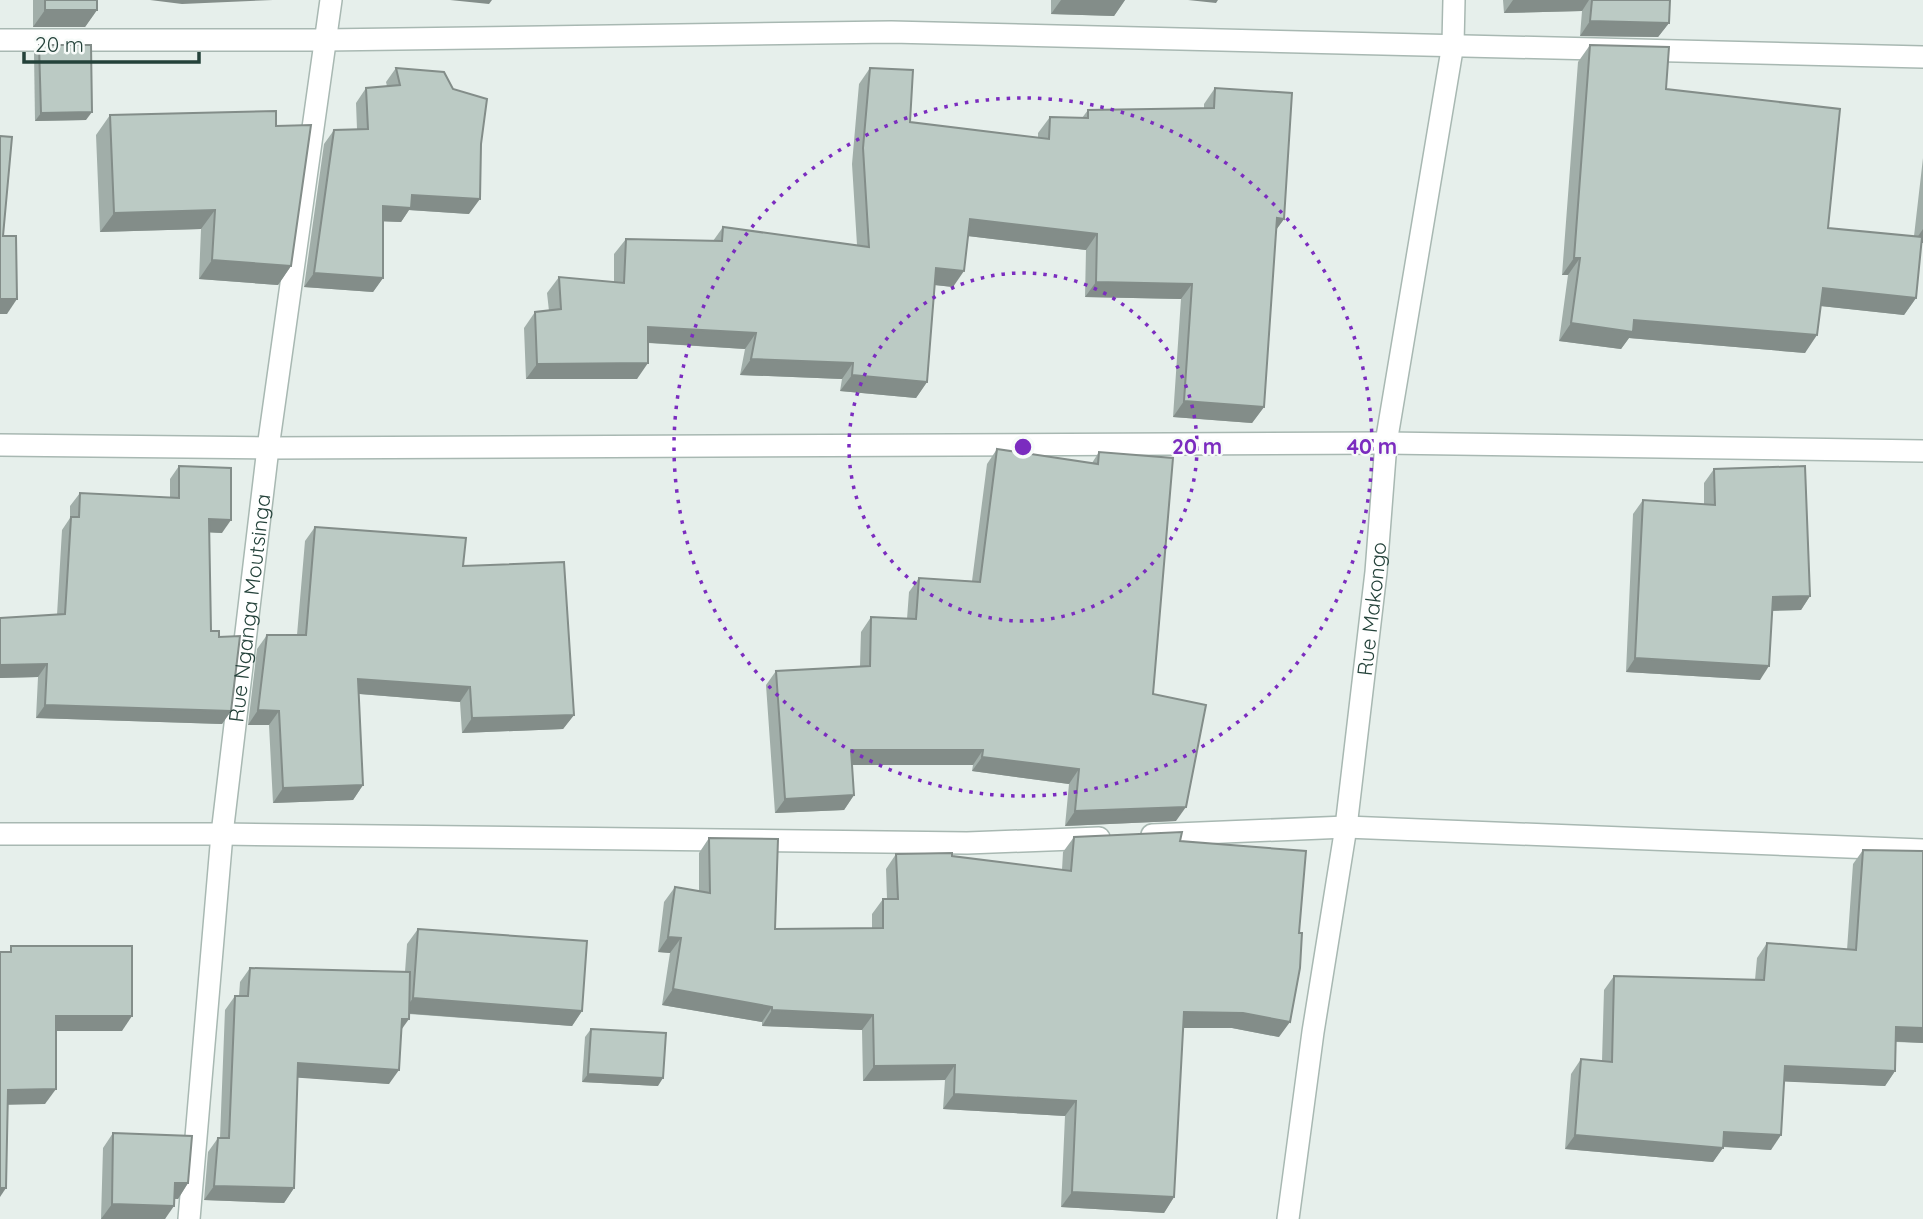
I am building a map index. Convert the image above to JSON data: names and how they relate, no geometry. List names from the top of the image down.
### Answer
{
  "streets": {
    "street": ["Rue Nganga Moutsinga", "Rue Makongo"]
  },
  "scale_bar": "20 m",
  "rings": ["20 m", "40 m"]
}
